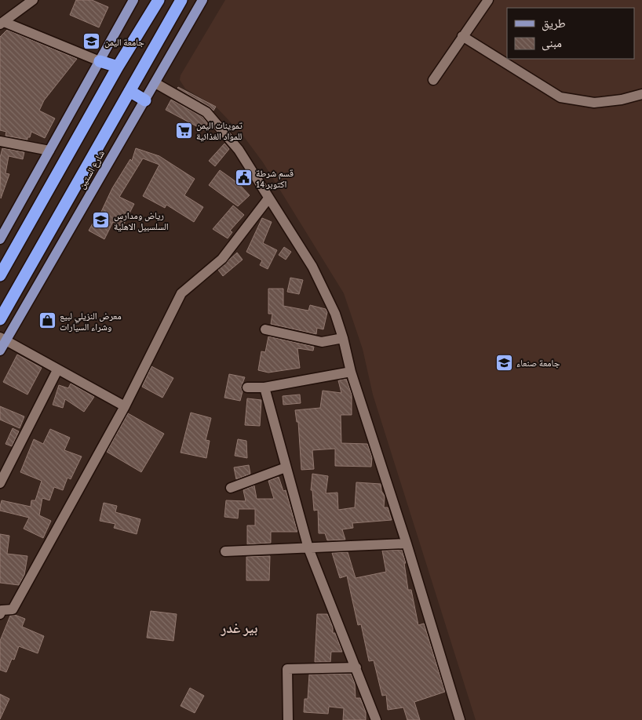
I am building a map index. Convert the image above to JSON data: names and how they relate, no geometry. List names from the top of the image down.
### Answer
{
  "streets": {
    "highway": ["شارع الستين"]
  },
  "districts": ["بير غدر"],
  "places": {
    "school or university": ["جامعة اليمن", "رياض ومدارس السلسبيل الاهلية", "جامعة صنعاء"],
    "supermarket": ["تموينات اليمن للمواد الغذائية"],
    "public building": ["قسم شرطة 14 اكتوبر"],
    "shop": ["معرض النزيلي لبيع وشراء السيارات"]
  },
  "legend": ["طريق", "مبنى"]
}
